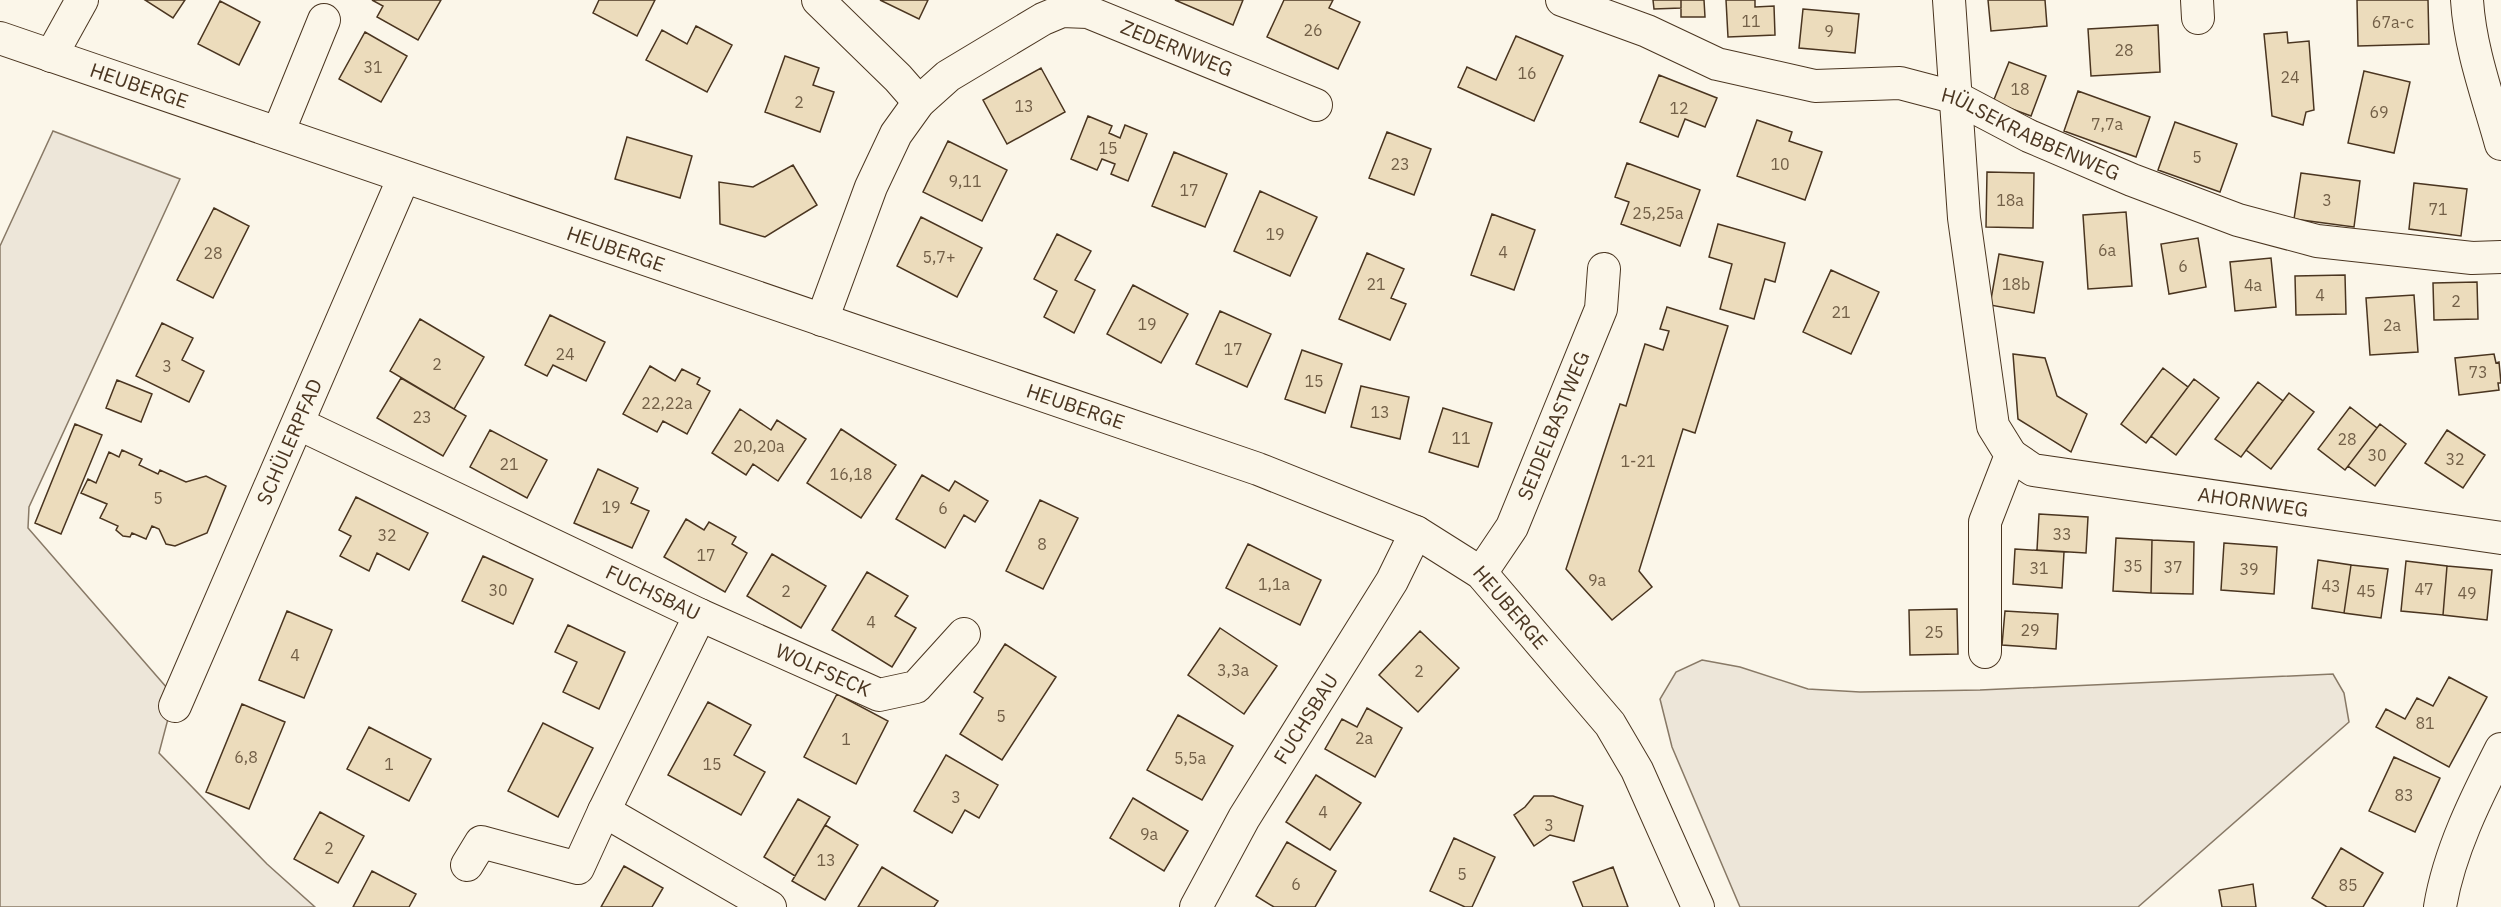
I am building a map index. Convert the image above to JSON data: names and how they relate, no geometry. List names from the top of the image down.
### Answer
{
  "streets": {
    "street": [
      "ZEDERNWEG",
      "HEUBERGE",
      "HÜLSEKRABBENWEG",
      "SEIDELBASTWEG",
      "SCHÜLERPFAD",
      "AHORNWEG",
      "FUCHSBAU",
      "WOLFSECK"
    ]
  },
  "crossings": [
    ["ZEDERNWEG", "HEUBERGE"],
    ["HEUBERGE", "SEIDELBASTWEG"],
    ["HEUBERGE", "SCHÜLERPFAD"],
    ["HEUBERGE", "FUCHSBAU"],
    ["HÜLSEKRABBENWEG", "AHORNWEG"],
    ["SCHÜLERPFAD", "FUCHSBAU"],
    ["FUCHSBAU", "WOLFSECK"]
  ],
  "house_numbers": [
    "11",
    "67a-c",
    "26",
    "9",
    "28",
    "31",
    "16",
    "24",
    "18",
    "2",
    "13",
    "12",
    "69",
    "7,7a",
    "15",
    "5",
    "23",
    "10",
    "9,11",
    "17",
    "18a",
    "3",
    "71",
    "25,25a",
    "19",
    "6a",
    "4",
    "28",
    "5,7+",
    "6",
    "21",
    "18b",
    "4a",
    "4",
    "2",
    "21",
    "19",
    "2a",
    "17",
    "24",
    "2",
    "3",
    "73",
    "15",
    "22,22a",
    "13",
    "23",
    "11",
    "28",
    "20,20a",
    "30",
    "32",
    "1-21",
    "21",
    "16,18",
    "5",
    "19",
    "6",
    "33",
    "32",
    "8",
    "17",
    "35",
    "37",
    "31",
    "39",
    "9a",
    "1,1a",
    "43",
    "47",
    "30",
    "2",
    "45",
    "49",
    "4",
    "29",
    "25",
    "4",
    "3,3a",
    "2",
    "5",
    "81",
    "2a",
    "1",
    "6,8",
    "5,5a",
    "1",
    "15",
    "83",
    "3",
    "4",
    "3",
    "9a",
    "2",
    "13",
    "5",
    "6",
    "85"
  ]
}
